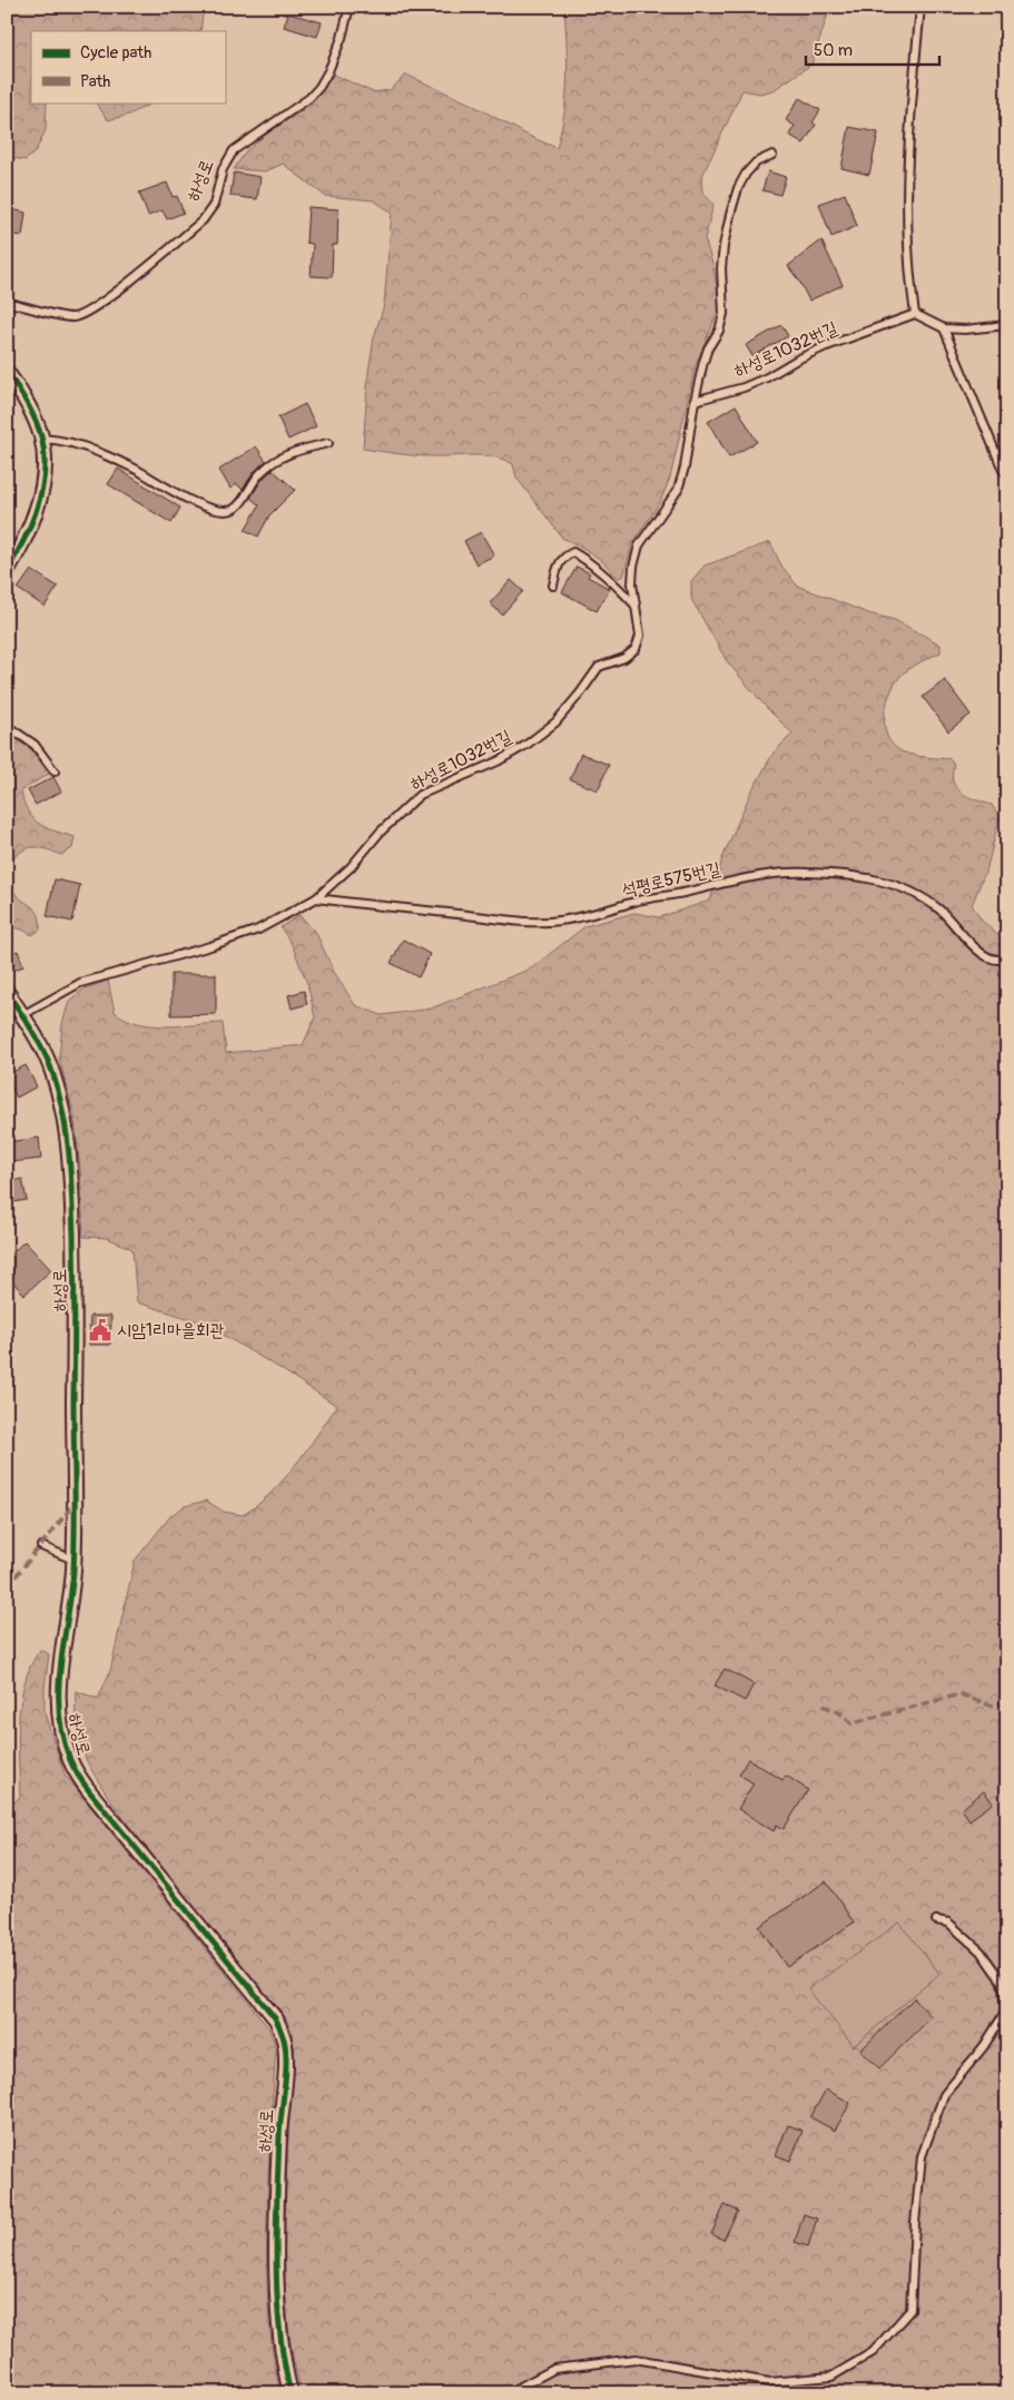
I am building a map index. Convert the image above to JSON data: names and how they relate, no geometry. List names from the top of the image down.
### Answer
{
  "streets": {
    "street": ["하성로"],
    "lane": ["하성로1032번길", "석평로575번길"]
  },
  "crossings": [
    ["하성로", "하성로1032번길"],
    ["하성로1032번길", "석평로575번길"]
  ],
  "places": {
    "public building": ["시암1리마을회관"]
  },
  "legend": ["Cycle path", "Path"],
  "scale_bar": "50 m"
}
